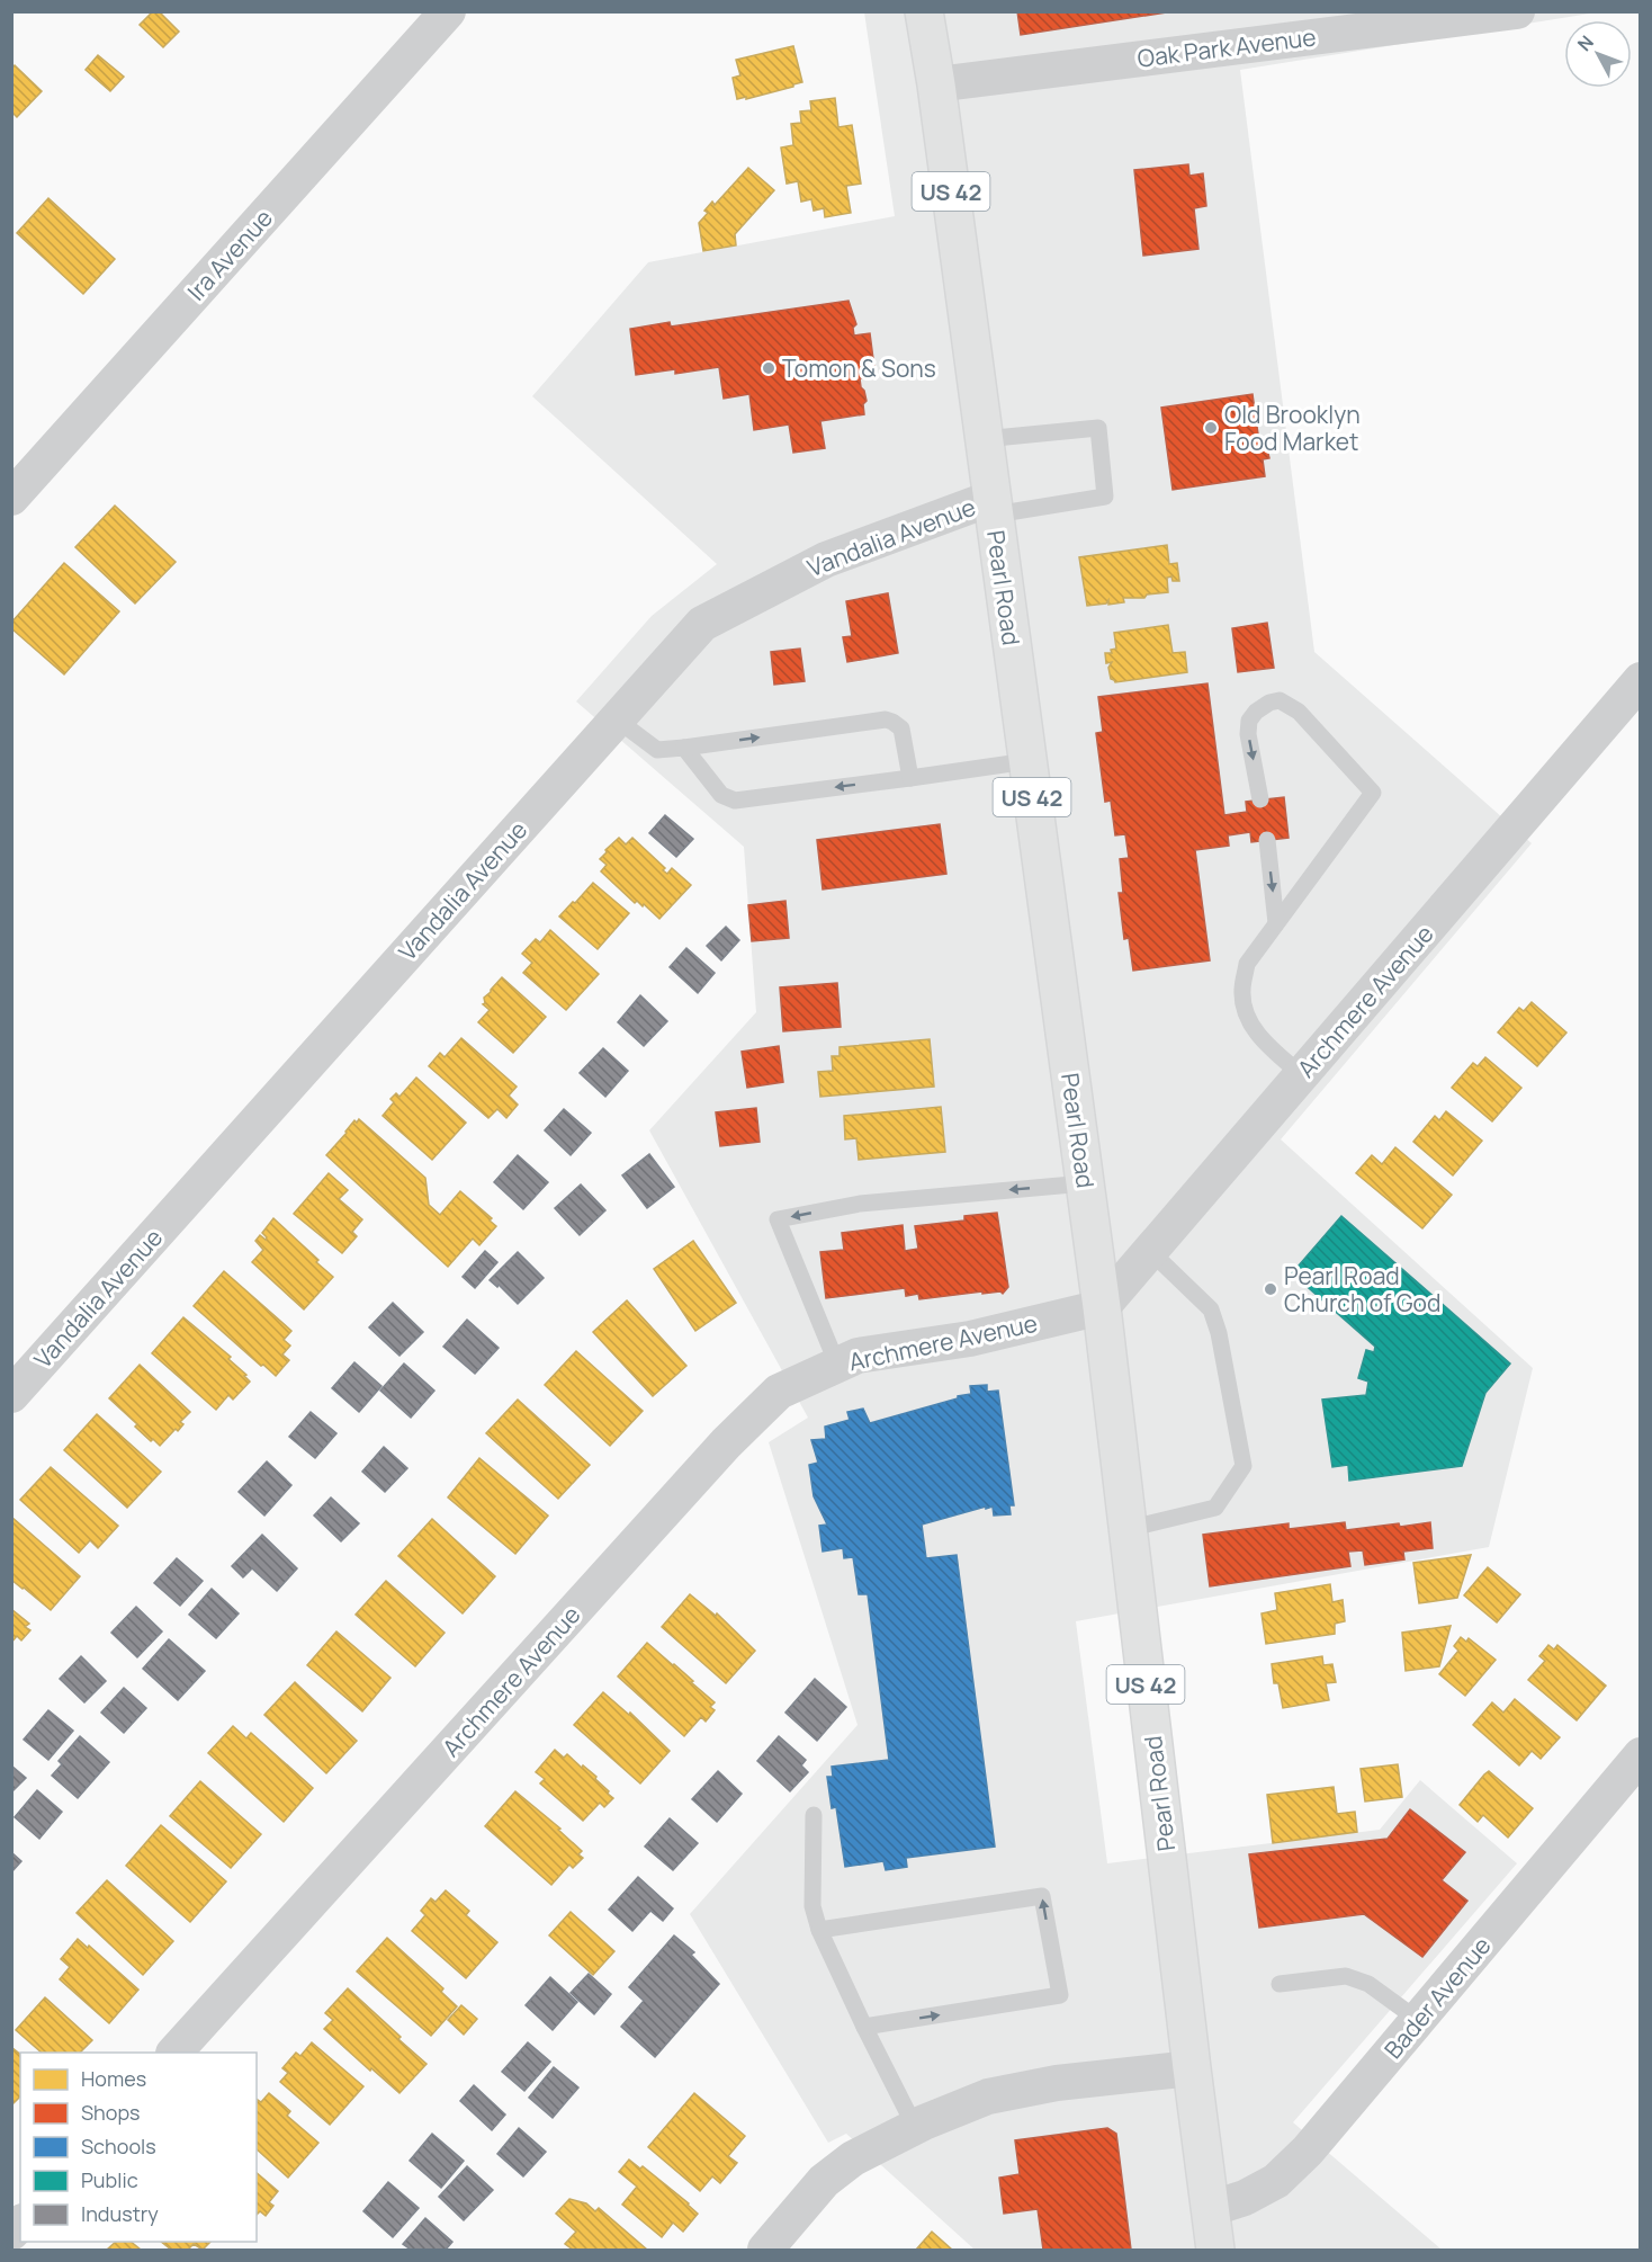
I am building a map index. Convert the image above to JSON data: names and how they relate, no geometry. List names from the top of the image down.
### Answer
{
  "streets": {
    "main road": ["US 42", "Pearl Road"],
    "street": [
      "Oak Park Avenue",
      "Ira Avenue",
      "Vandalia Avenue",
      "Archmere Avenue",
      "Bader Avenue"
    ]
  },
  "crossings": [
    ["Oak Park Avenue", "Pearl Road"],
    ["Vandalia Avenue", "Pearl Road"],
    ["Pearl Road", "Archmere Avenue"],
    ["Pearl Road", "Bader Avenue"]
  ],
  "places": ["Tomon & Sons", "Old Brooklyn Food Market", "Pearl Road Church of God"],
  "legend": [
    "Homes",
    "Shops",
    "Schools",
    "Public",
    "Industry"
  ],
  "north": "top left"
}
